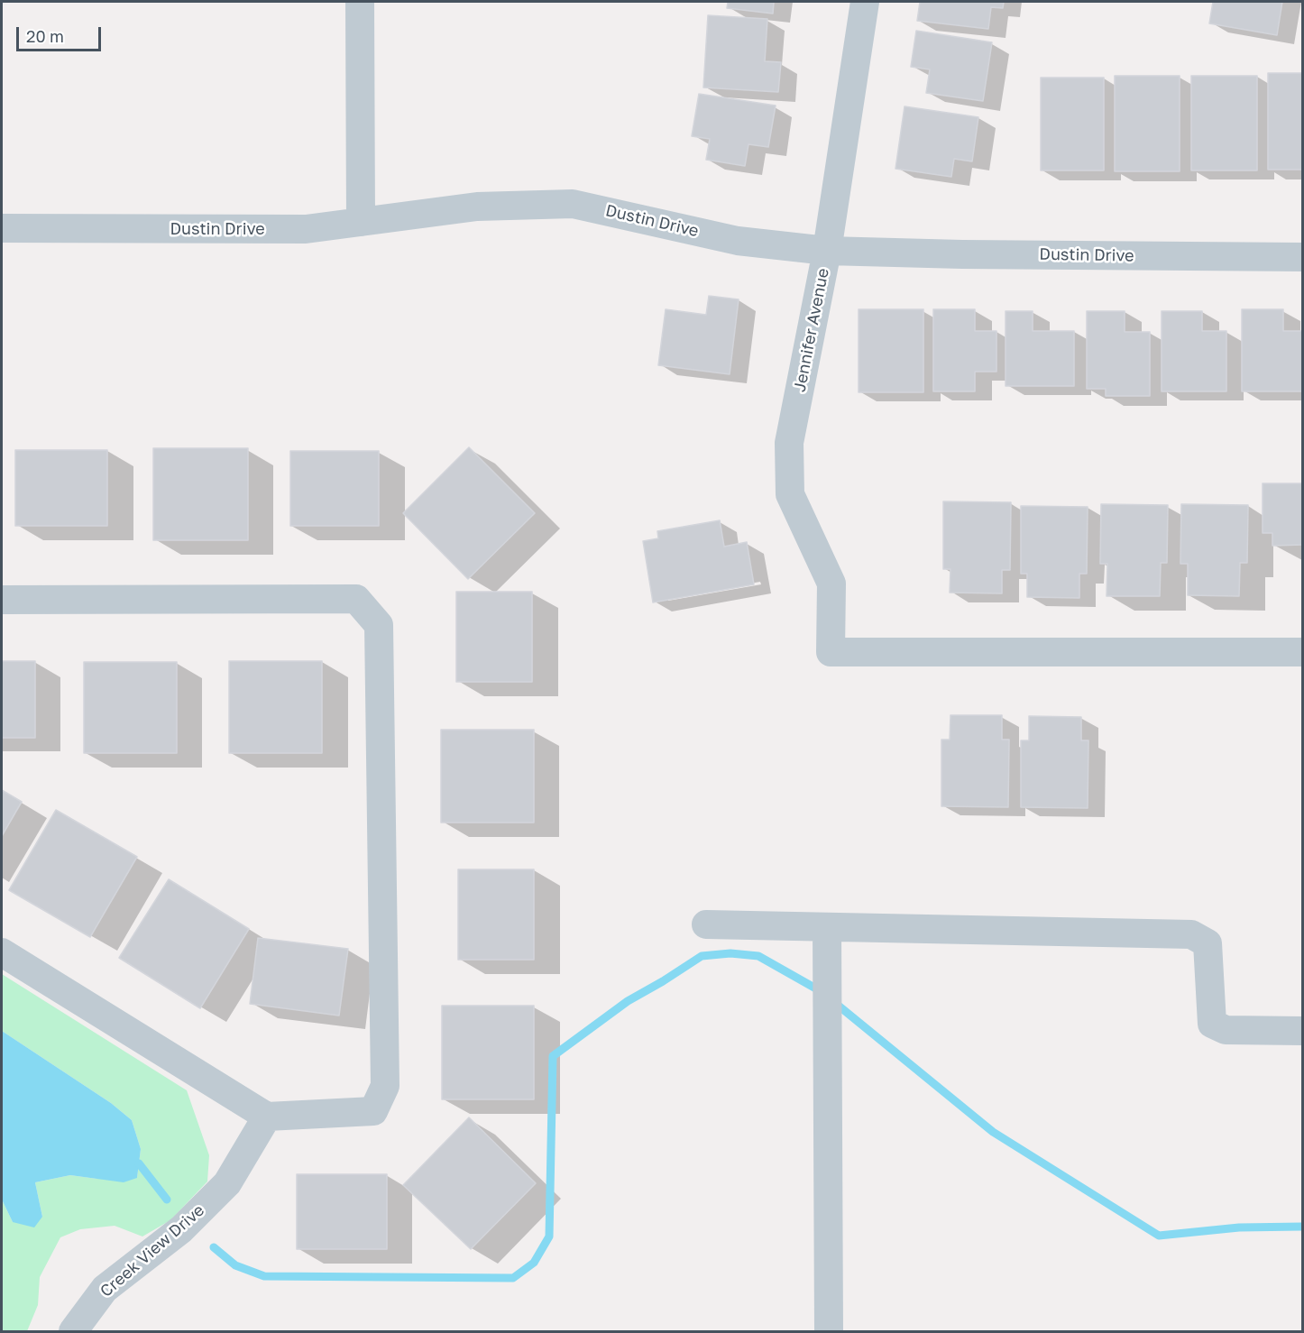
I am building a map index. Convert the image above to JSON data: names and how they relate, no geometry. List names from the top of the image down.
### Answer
{
  "streets": {
    "street": ["Dustin Drive", "Jennifer Avenue", "Creek View Drive"]
  },
  "crossings": [
    ["Dustin Drive", "Jennifer Avenue"]
  ],
  "scale_bar": "20 m"
}
